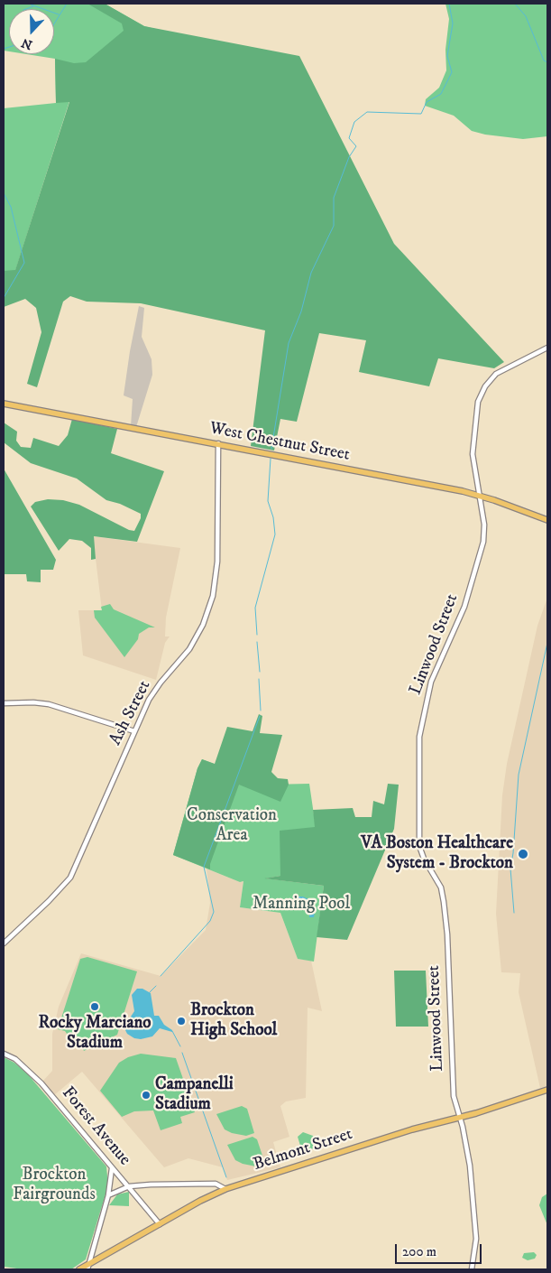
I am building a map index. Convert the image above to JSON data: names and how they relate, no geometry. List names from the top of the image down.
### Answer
{
  "streets": {
    "main road": ["West Chestnut Street", "Belmont Street"],
    "street": ["Linwood Street", "Ash Street", "Forest Avenue"]
  },
  "crossings": [
    ["West Chestnut Street", "Linwood Street"],
    ["West Chestnut Street", "Ash Street"],
    ["Linwood Street", "Belmont Street"],
    ["Forest Avenue", "Belmont Street"]
  ],
  "parks": ["Conservation Area", "Manning Pool", "Brockton Fairgrounds"],
  "places": [
    "VA Boston Healthcare System - Brockton",
    "Rocky Marciano Stadium",
    "Brockton High School",
    "Campanelli Stadium"
  ],
  "scale_bar": "200 m",
  "north": "bottom"
}
